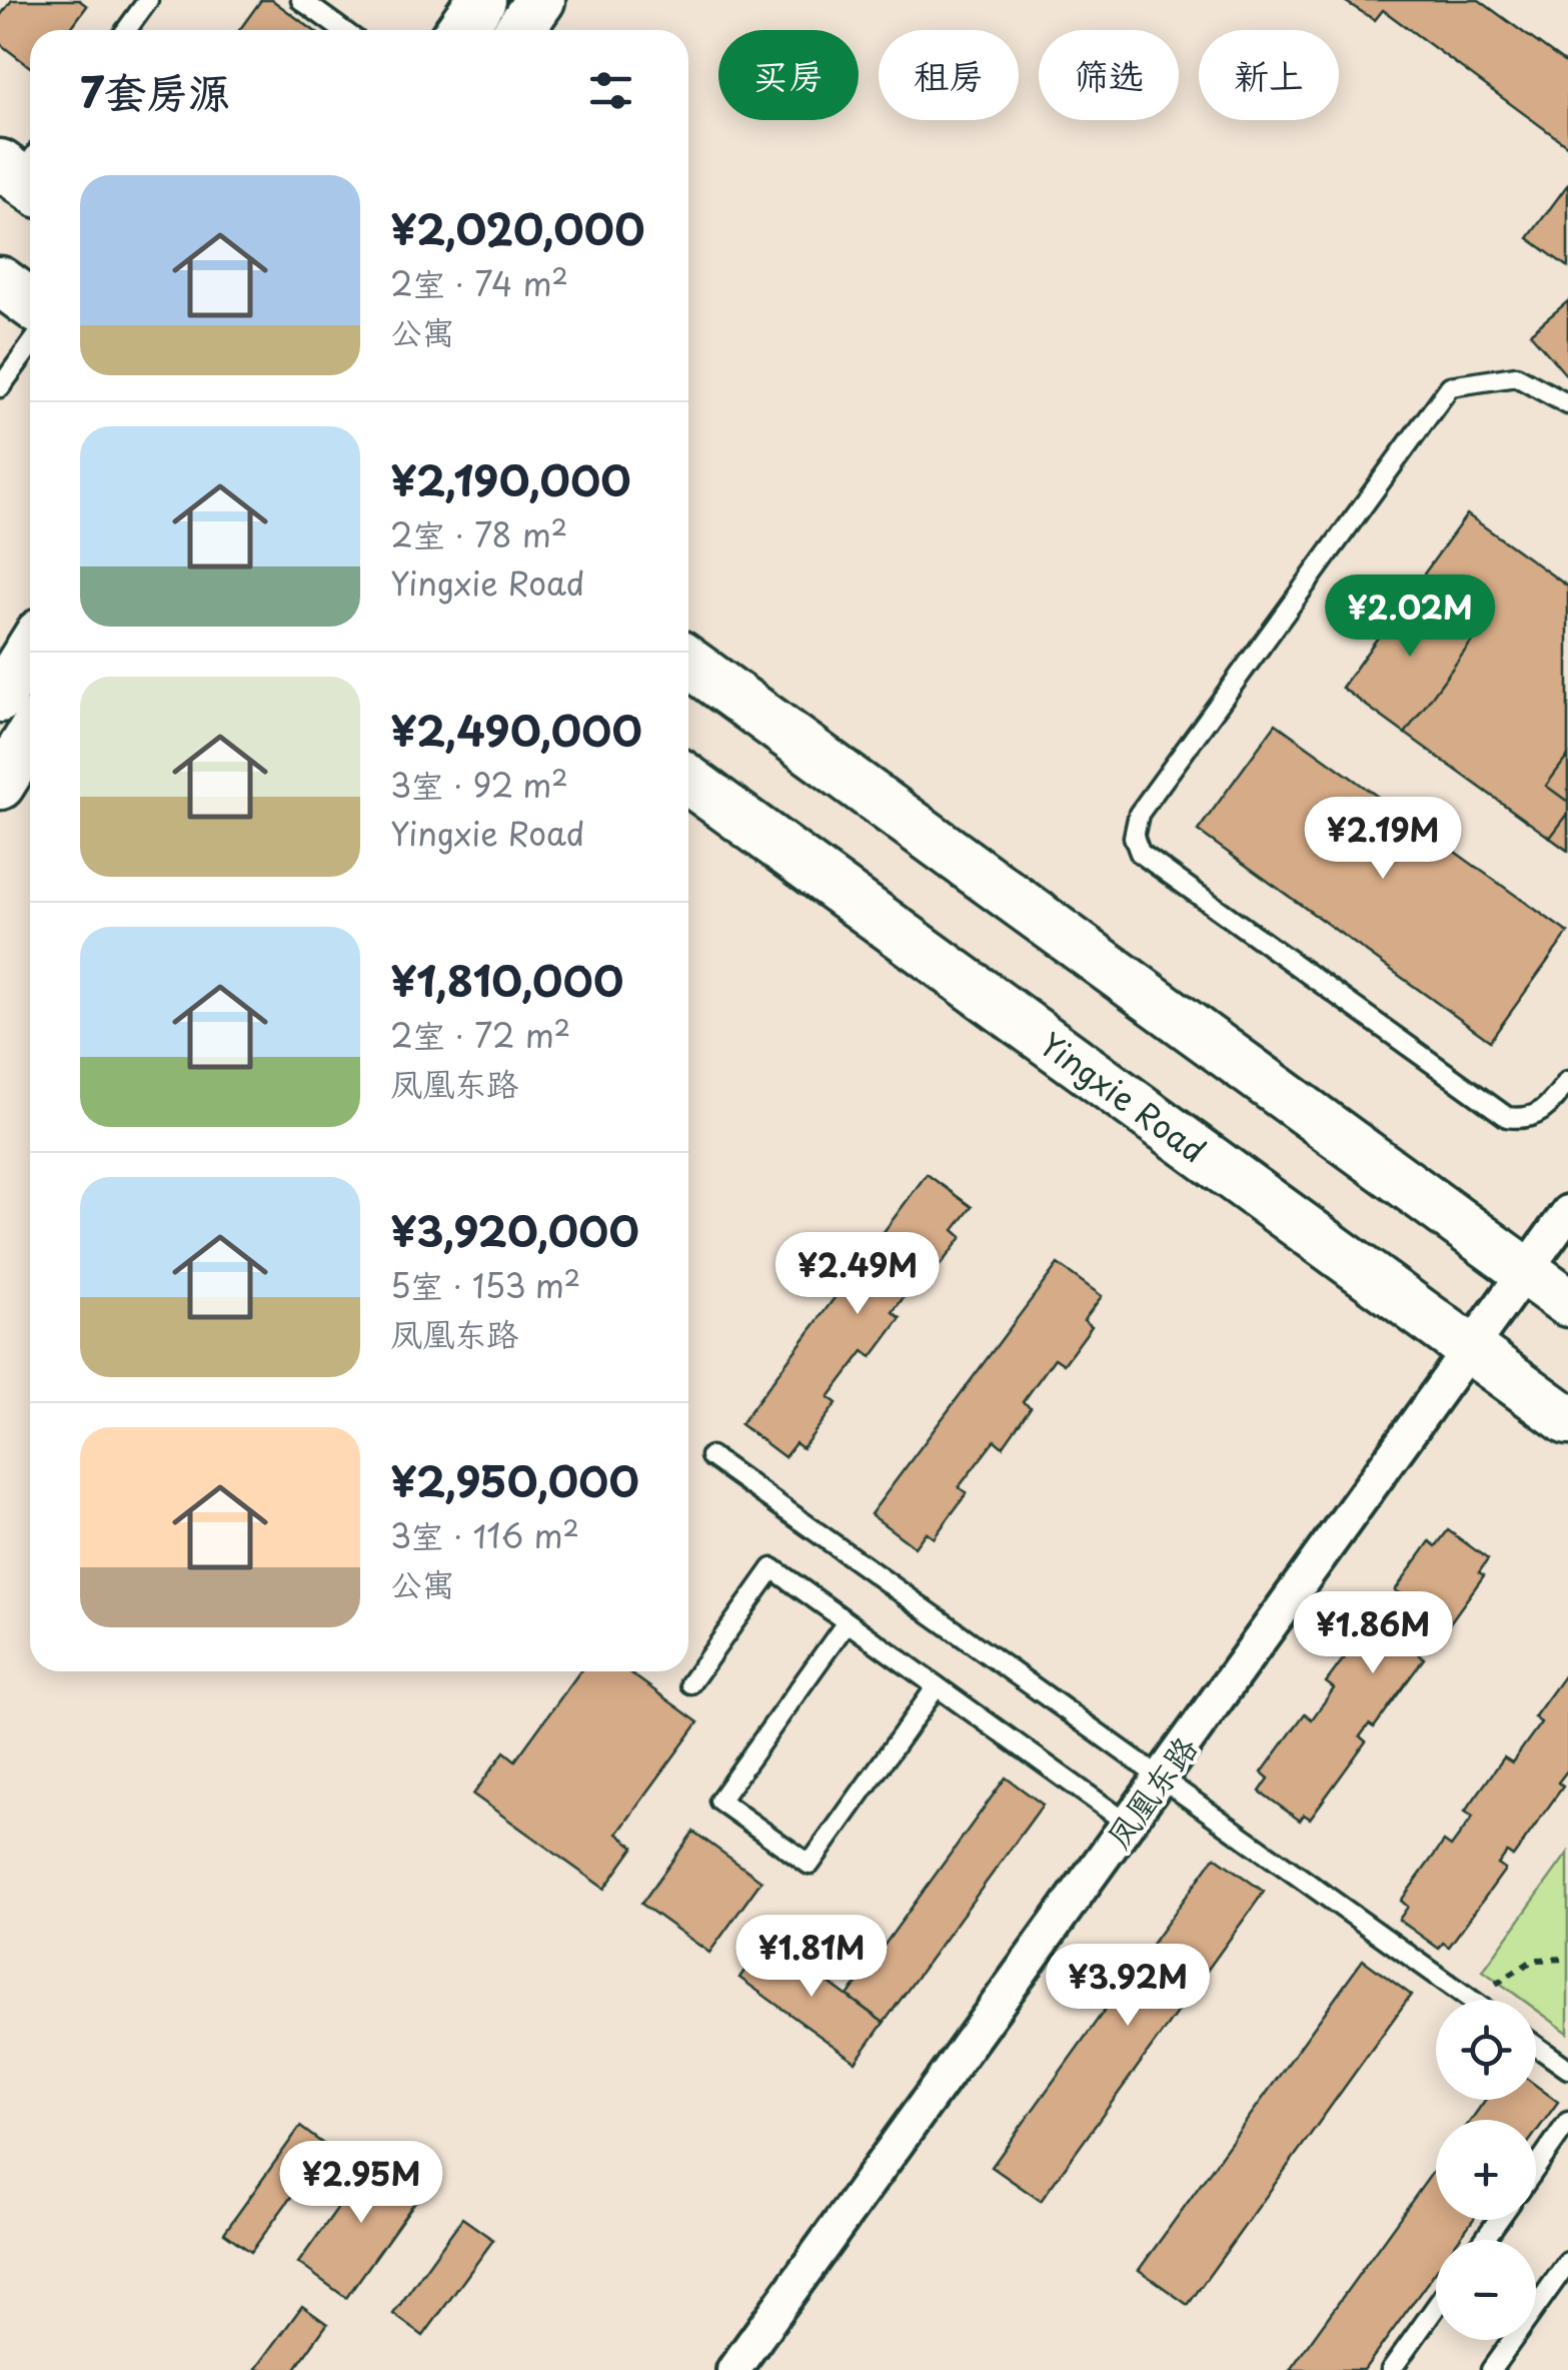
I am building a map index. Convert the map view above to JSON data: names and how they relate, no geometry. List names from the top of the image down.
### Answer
{
  "streets": {
    "street": ["Yingxie Road", "凤凰东路"]
  },
  "crossings": [
    ["Yingxie Road", "凤凰东路"]
  ],
  "page": {
    "chip": [
      "买房",
      "租房",
      "筛选",
      "新上"
    ],
    "heading": "7套房源",
    "list": [
      {
        "name": "¥2,020,000",
        "note": "2室 · 74 m² · 公寓"
      },
      {
        "name": "¥2,190,000",
        "note": "2室 · 78 m² · Yingxie Road"
      },
      {
        "name": "¥2,490,000",
        "note": "3室 · 92 m² · Yingxie Road"
      },
      {
        "name": "¥1,810,000",
        "note": "2室 · 72 m² · 凤凰东路"
      },
      {
        "name": "¥3,920,000",
        "note": "5室 · 153 m² · 凤凰东路"
      },
      {
        "name": "¥2,950,000",
        "note": "3室 · 116 m² · 公寓"
      }
    ],
    "price": [
      "¥2.02M",
      "¥2.19M",
      "¥2.49M",
      "¥1.86M",
      "¥1.81M",
      "¥3.92M",
      "¥2.95M"
    ],
    "map_buttons": ["+", "−"]
  }
}
